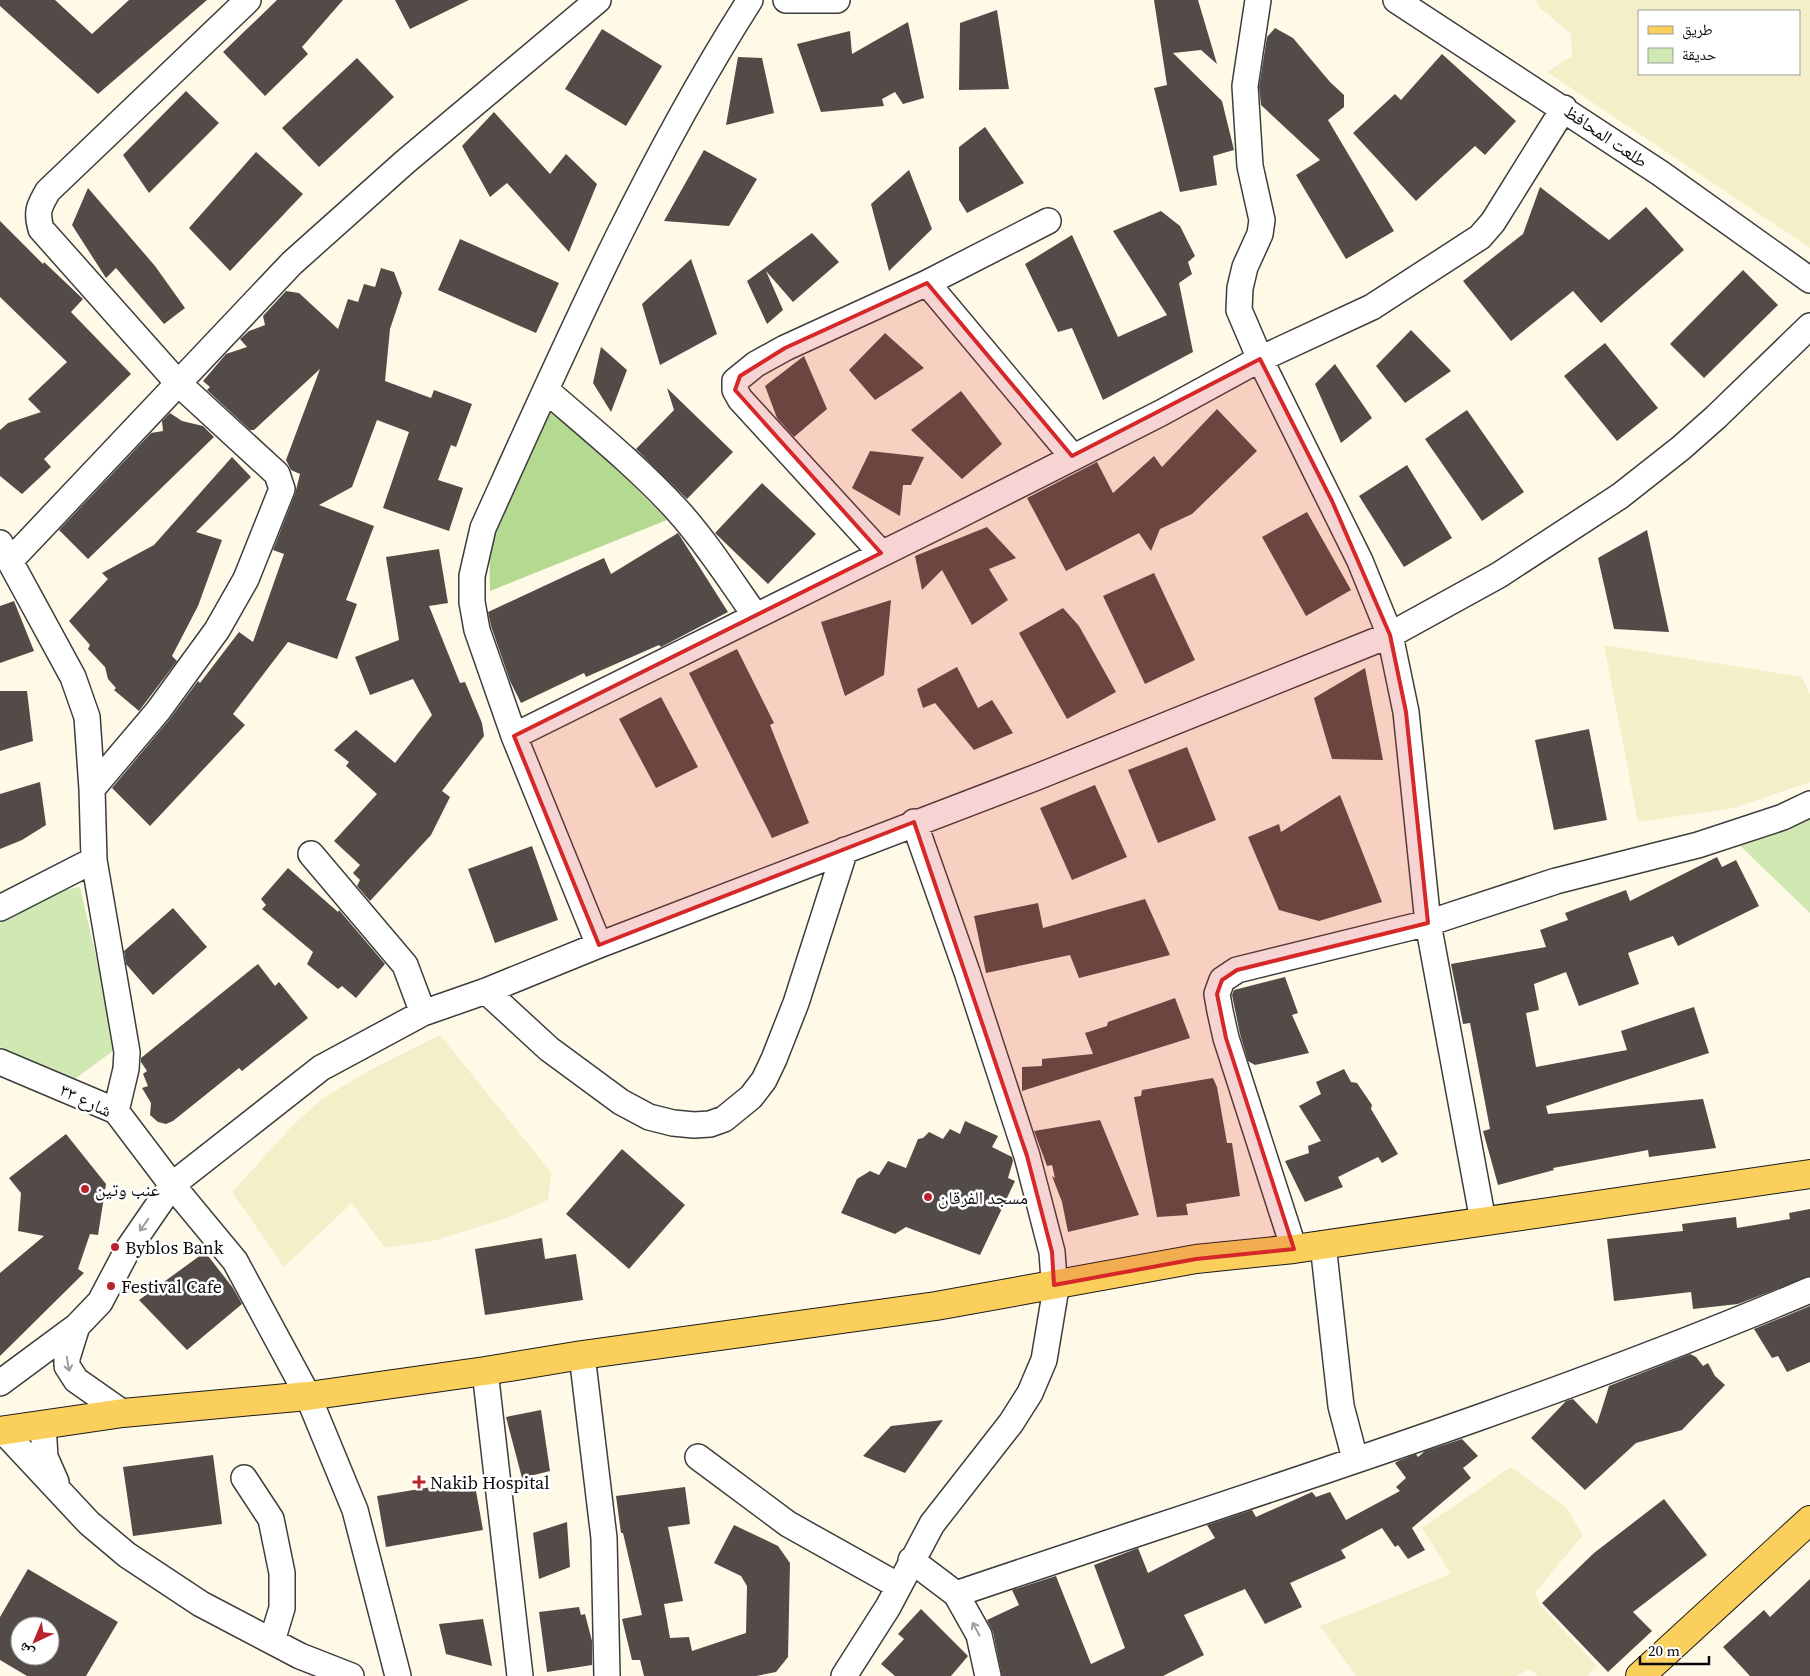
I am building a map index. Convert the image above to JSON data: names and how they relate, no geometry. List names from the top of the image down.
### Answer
{
  "streets": {
    "street": ["طلعت المحافظ", "شارع ٣٣"]
  },
  "places": {
    "other": [
      "عنب وتين",
      "مسجد الفرقان",
      "Byblos Bank",
      "Festival Cafe"
    ],
    "health": ["Nakib Hospital"]
  },
  "legend": ["طريق", "حديقة"],
  "scale_bar": "20 m",
  "north": "bottom left"
}
